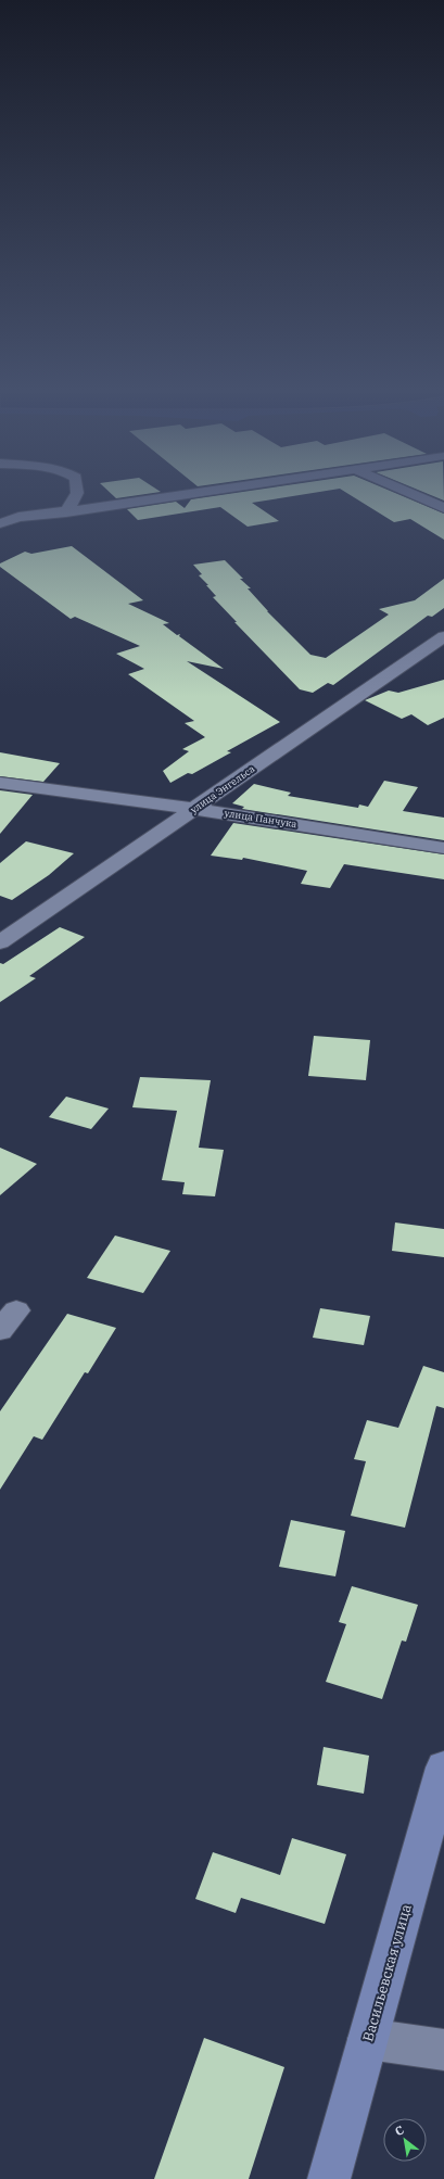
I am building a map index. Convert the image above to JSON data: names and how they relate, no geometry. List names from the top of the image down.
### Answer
{
  "streets": {
    "main road": ["Васильевская улица"],
    "street": ["улица Энгельса", "улица Панчука"]
  },
  "crossings": [
    ["улица Энгельса", "улица Панчука"]
  ],
  "north": "top left"
}
